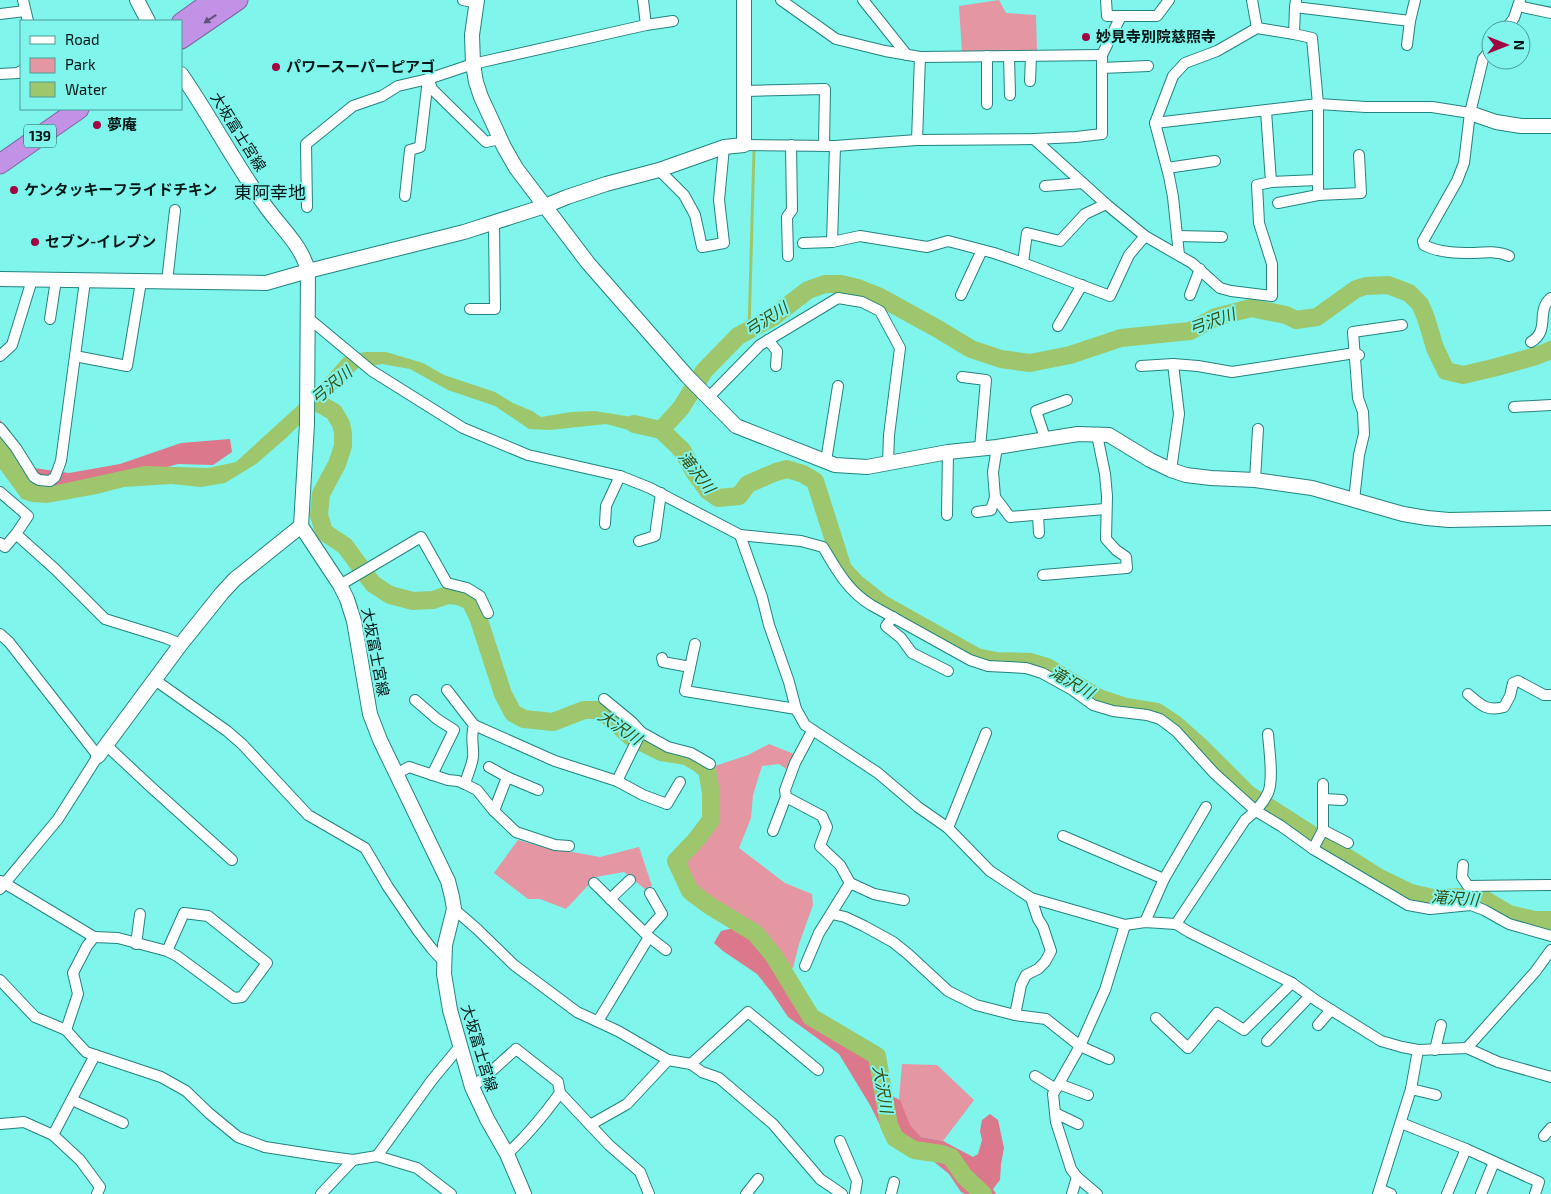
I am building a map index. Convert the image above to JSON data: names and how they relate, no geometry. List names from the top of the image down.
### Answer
{
  "streets": {
    "highway": ["139"],
    "street": ["大坂富士宮線"]
  },
  "districts": ["東阿幸地"],
  "water": ["弓沢川", "滝沢川", "大沢川"],
  "places": [
    "妙見寺別院慈照寺",
    "パワースーパーピアゴ",
    "夢庵",
    "ケンタッキーフライドチキン",
    "セブン-イレブン"
  ],
  "legend": ["Road", "Park", "Water"],
  "north": "right"
}
